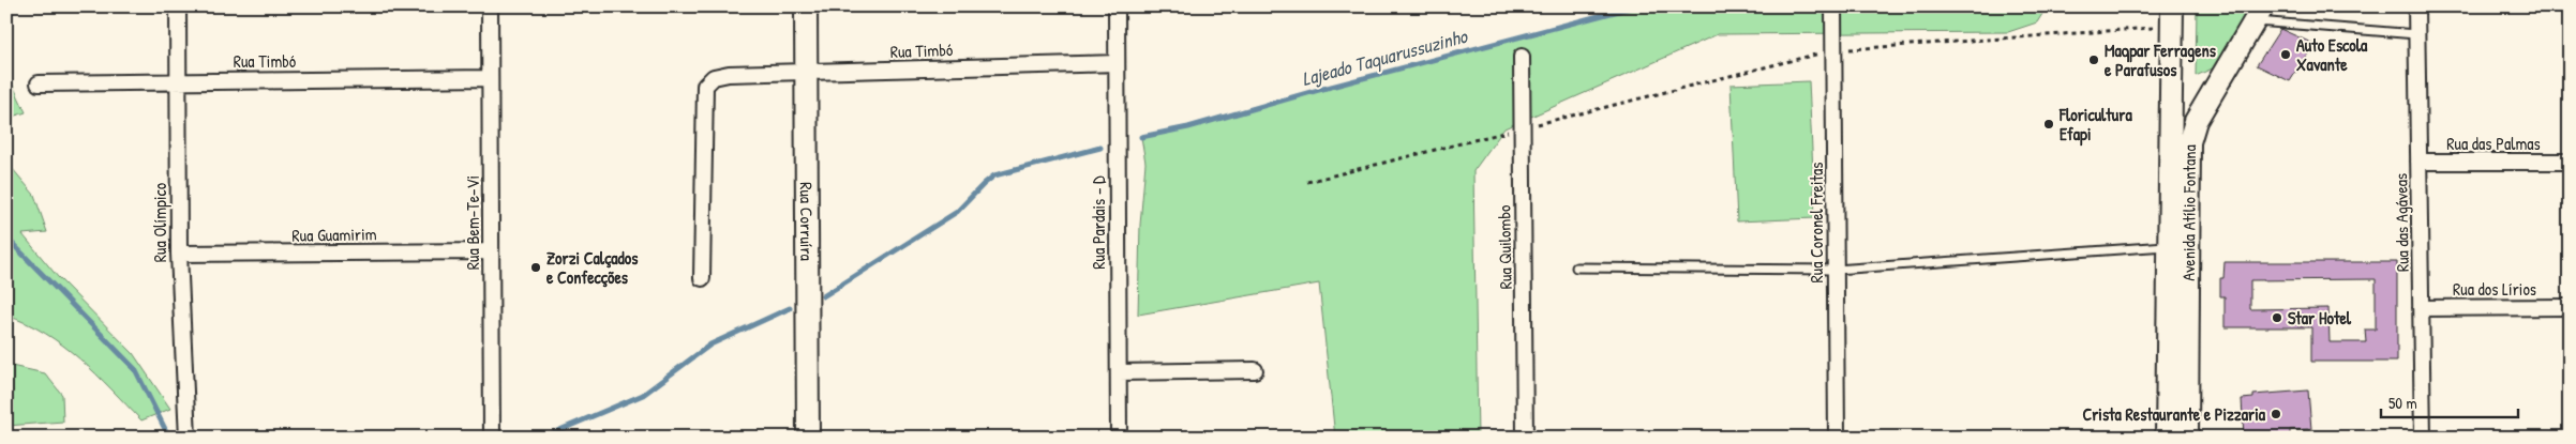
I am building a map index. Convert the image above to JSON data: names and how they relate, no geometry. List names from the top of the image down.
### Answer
{
  "streets": {
    "main road": ["Avenida Atílio Fontana", "Rua Corruíra"],
    "street": [
      "Rua Timbó",
      "Rua das Palmas",
      "Rua Olímpico",
      "Rua Bem-Te-Vi",
      "Rua Pardais - D",
      "Rua Coronel Freitas",
      "Rua das Agáveas",
      "Rua Guamirim",
      "Rua Quilombo",
      "Rua dos Lírios"
    ]
  },
  "crossings": [
    ["Rua Timbó", "Rua Corruíra"],
    ["Rua Timbó", "Rua Olímpico"],
    ["Rua Timbó", "Rua Bem-Te-Vi"],
    ["Rua Timbó", "Rua Pardais - D"],
    ["Rua das Palmas", "Rua das Agáveas"],
    ["Rua Olímpico", "Rua Guamirim"],
    ["Rua Bem-Te-Vi", "Rua Guamirim"],
    ["Rua das Agáveas", "Rua dos Lírios"]
  ],
  "water": ["Lajeado Taquarussuzinho"],
  "places": [
    "Auto Escola Xavante",
    "Maqpar Ferragens e Parafusos",
    "Floricultura Efapi",
    "Zorzi Calçados e Confecções",
    "Star Hotel",
    "Crista Restaurante e Pizzaria"
  ],
  "scale_bar": "50 m"
}
